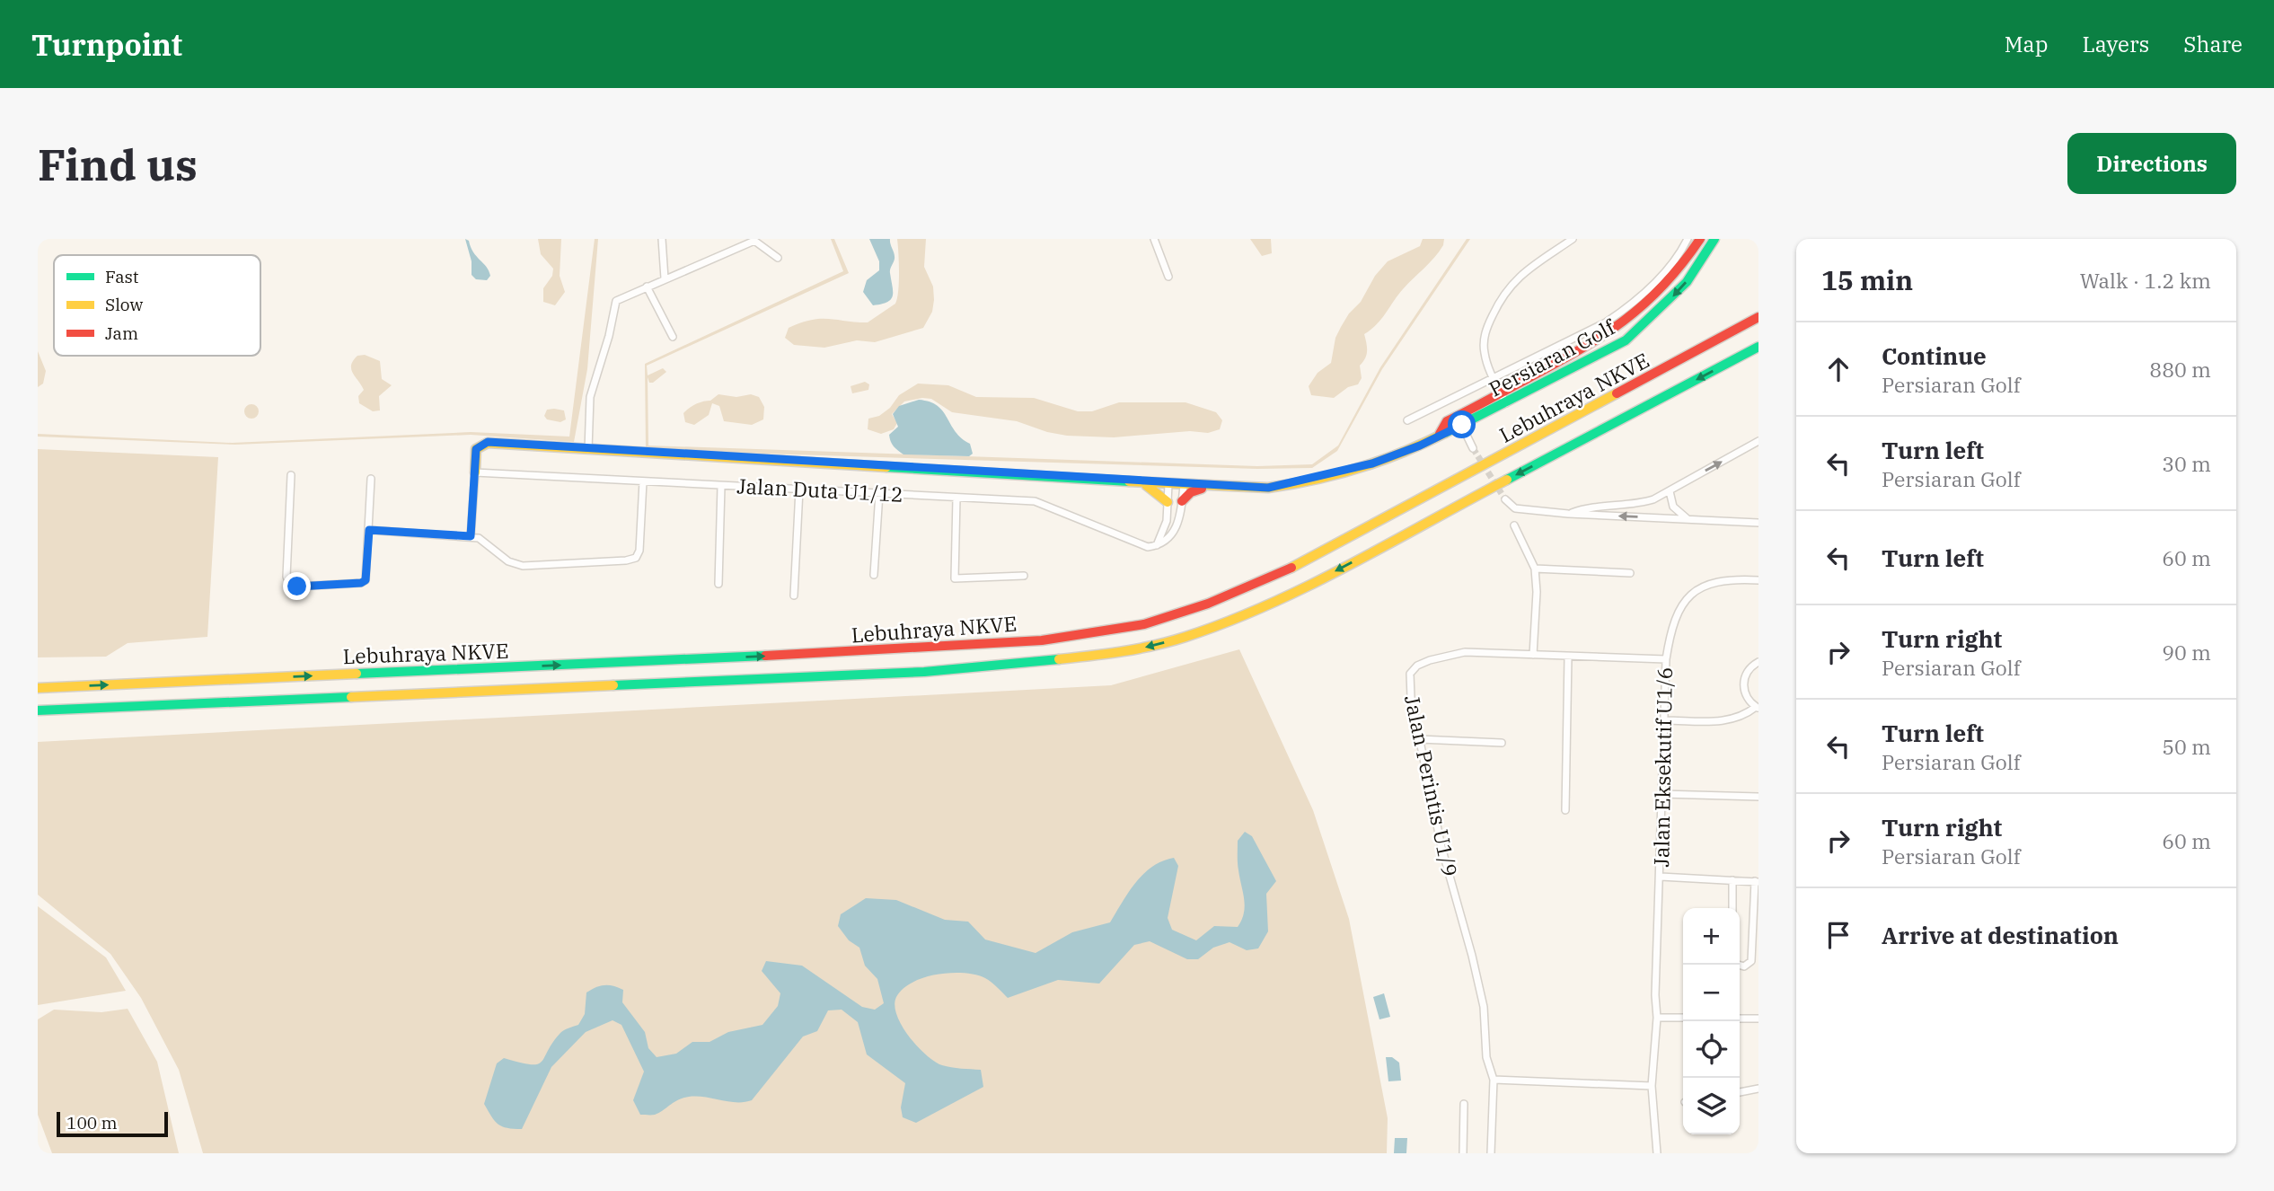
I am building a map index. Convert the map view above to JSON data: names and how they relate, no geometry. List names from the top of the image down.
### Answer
{
  "streets": {
    "main road": ["Persiaran Golf", "Lebuhraya NKVE"],
    "street": ["Jalan Duta U1/12", "Jalan Eksekutif U1/6", "Jalan Perintis U1/9"]
  },
  "crossings": [
    ["Persiaran Golf", "Jalan Duta U1/12"],
    ["Jalan Eksekutif U1/6", "Jalan Perintis U1/9"]
  ],
  "legend": ["Fast", "Slow", "Jam"],
  "scale_bar": "100 m",
  "page": {
    "header": "Turnpoint",
    "nav": ["Map", "Layers", "Share"],
    "buttons": "Directions",
    "title": "Find us",
    "heading": ["15 min", "Walk · 1.2 km"],
    "list": [
      ["Continue", "Persiaran Golf", "880 m"],
      ["Turn left", "Persiaran Golf", "30 m"],
      ["Turn left", "60 m"],
      ["Turn right", "Persiaran Golf", "90 m"],
      ["Turn left", "Persiaran Golf", "50 m"],
      ["Turn right", "Persiaran Golf", "60 m"],
      "Arrive at destination"
    ],
    "map_buttons": ["+", "−"],
    "scale": "100 m"
  }
}
